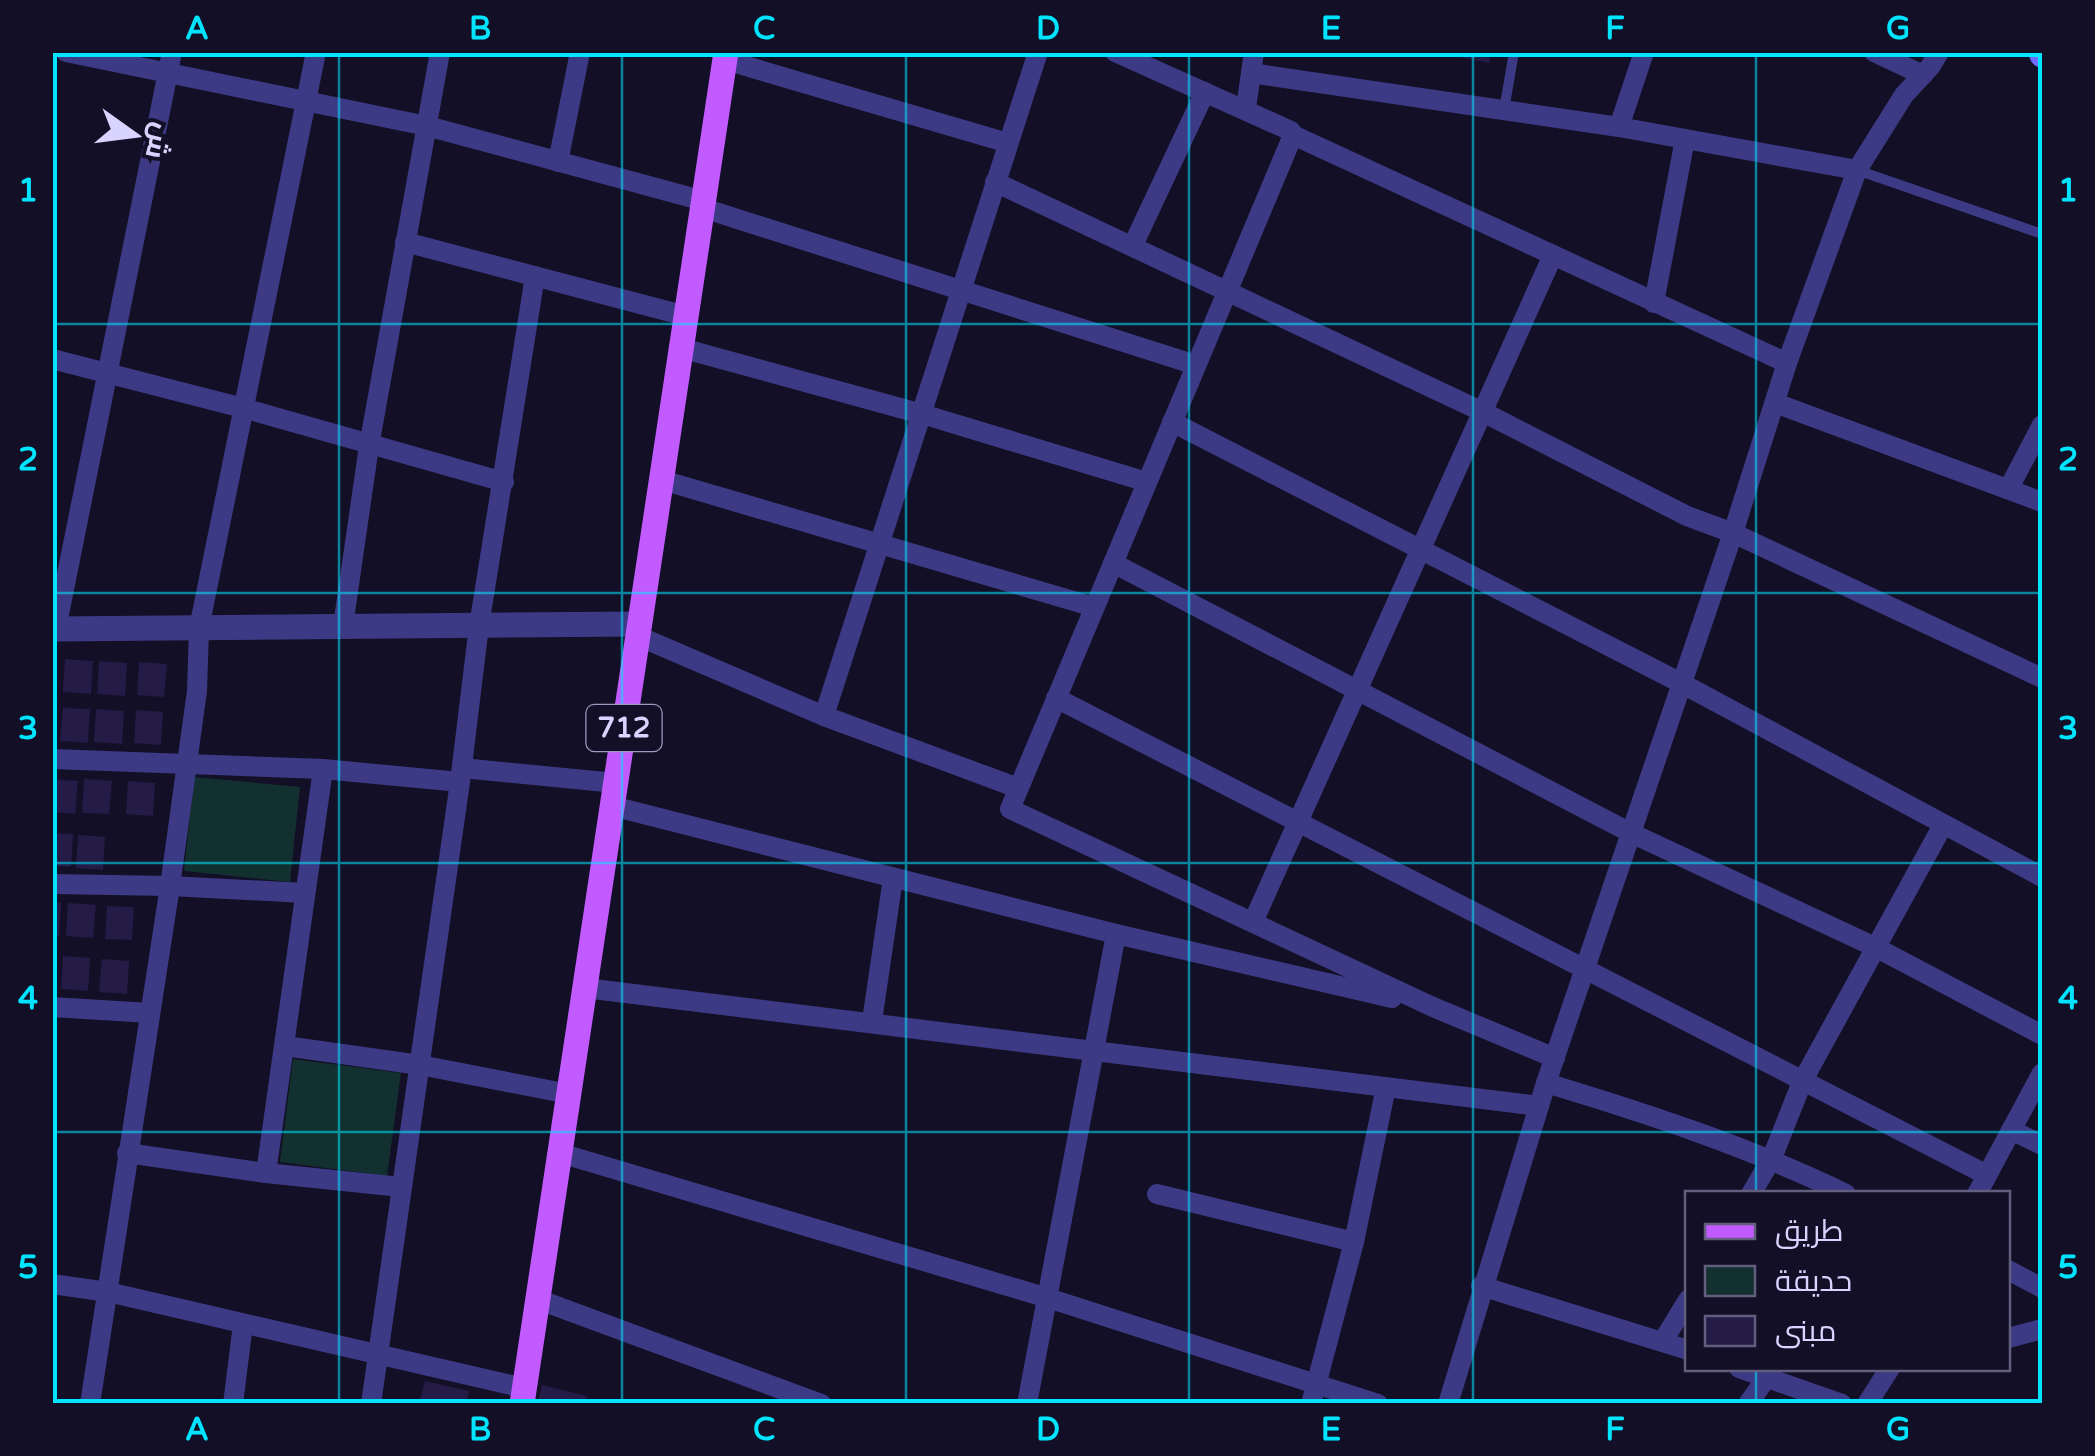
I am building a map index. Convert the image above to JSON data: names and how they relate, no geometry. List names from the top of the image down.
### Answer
{
  "streets": {
    "main road": ["712"]
  },
  "legend": ["طريق", "حديقة", "مبنى"],
  "north": "right",
  "grid": {
    "columns": [
      "A",
      "B",
      "C",
      "D",
      "E",
      "F",
      "G"
    ],
    "rows": [
      "1",
      "2",
      "3",
      "4",
      "5"
    ]
  }
}
